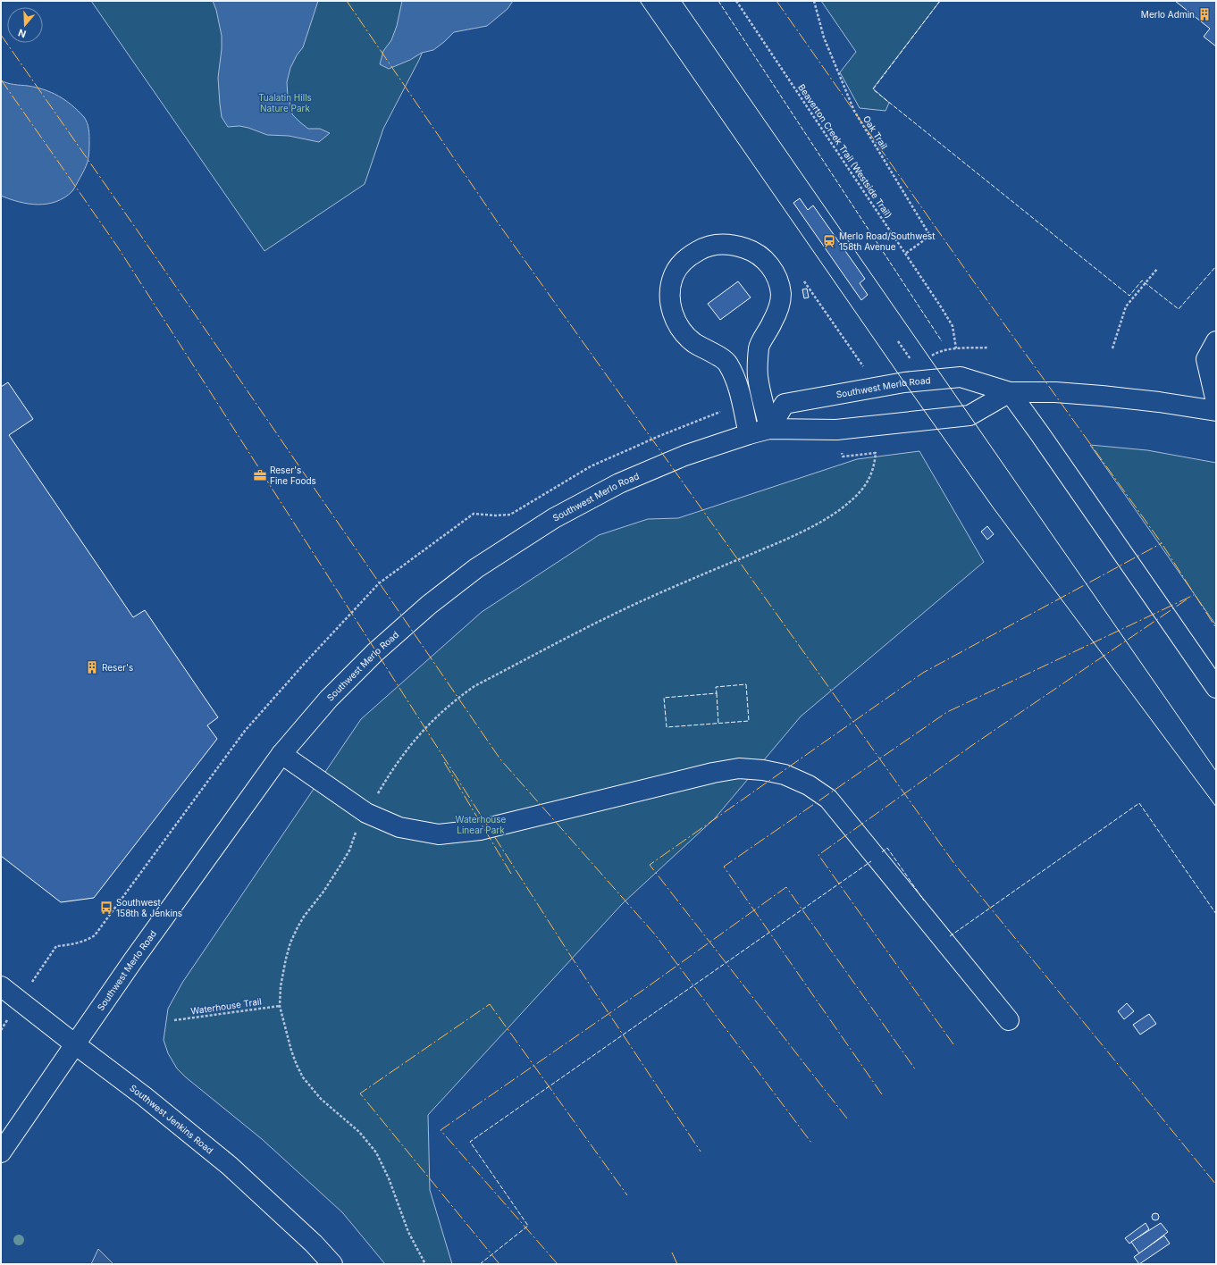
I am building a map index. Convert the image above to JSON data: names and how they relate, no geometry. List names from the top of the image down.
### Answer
{
  "streets": {
    "street": ["Southwest Merlo Road", "Southwest Jenkins Road"],
    "path": ["Oak Trail", "Beaverton Creek Trail (Westside Trail)", "Waterhouse Trail"]
  },
  "crossings": [
    ["Oak Trail", "Beaverton Creek Trail (Westside Trail)"],
    ["Southwest Merlo Road", "Southwest Jenkins Road"]
  ],
  "parks": ["Tualatin Hills Nature Park", "Waterhouse Linear Park"],
  "places": {
    "building": ["Merlo Admin", "Reser's"],
    "station": ["Merlo Road/Southwest 158th Avenue"],
    "office": ["Reser's Fine Foods"],
    "bus stop": ["Southwest 158th & Jenkins"]
  },
  "north": "bottom"
}
